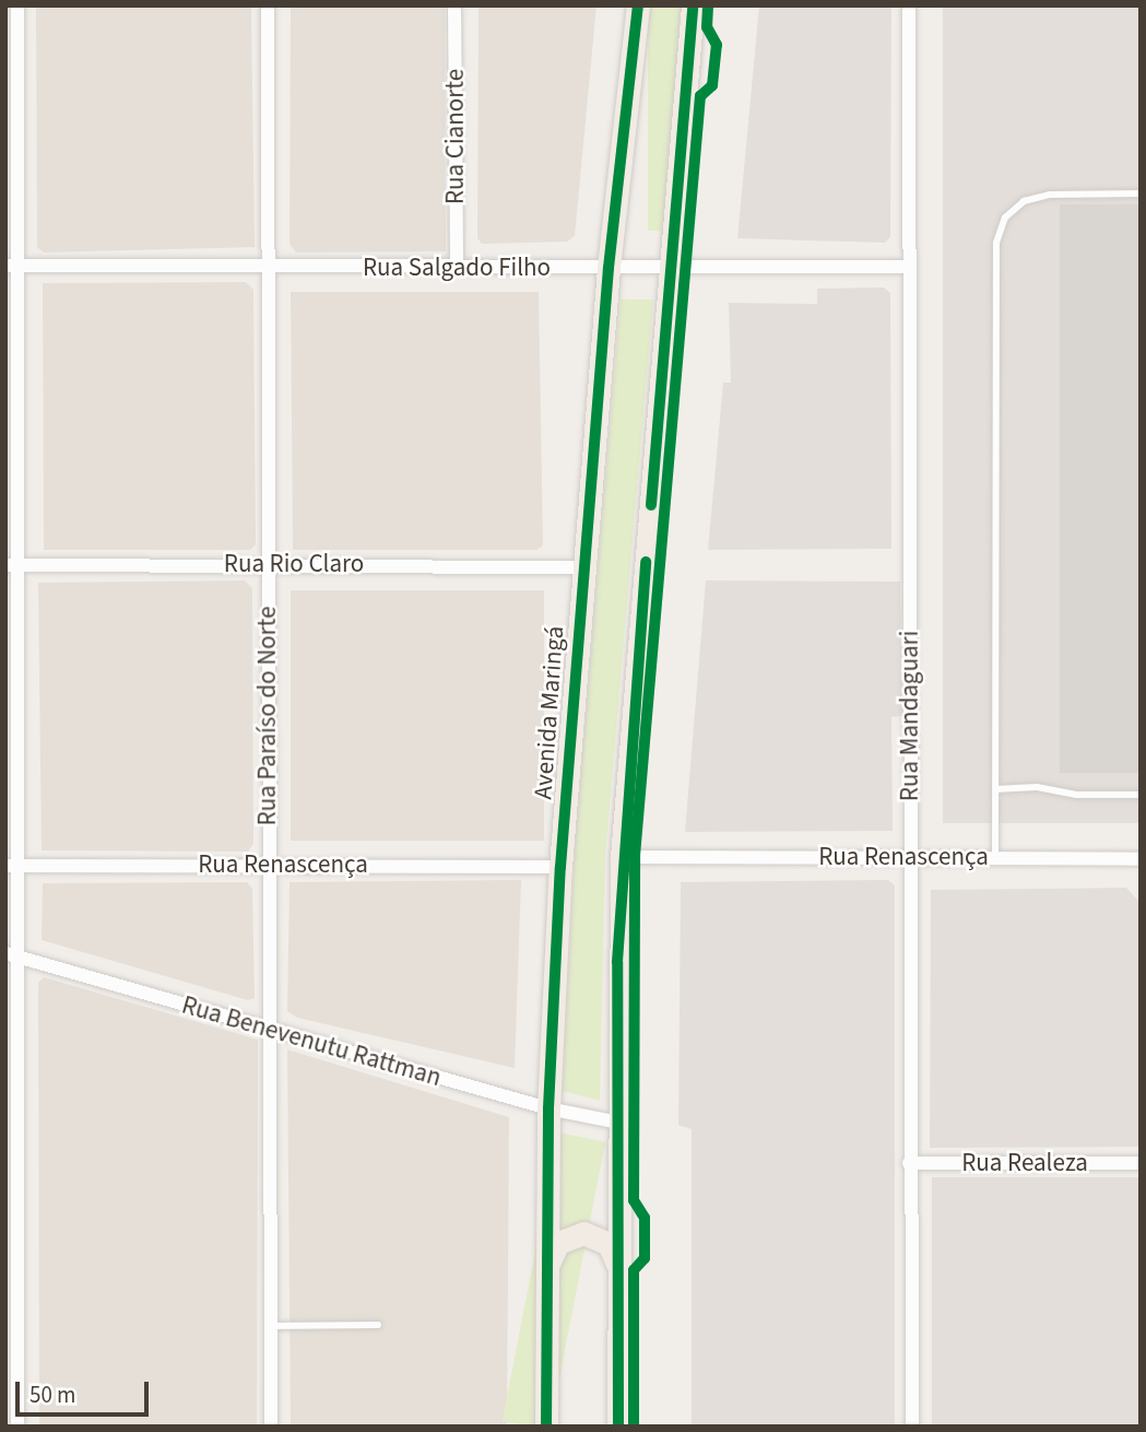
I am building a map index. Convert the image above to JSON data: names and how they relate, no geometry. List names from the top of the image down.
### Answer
{
  "streets": {
    "main road": ["Avenida Maringá"],
    "street": [
      "Rua Cianorte",
      "Rua Salgado Filho",
      "Rua Rio Claro",
      "Rua Paraíso do Norte",
      "Rua Mandaguari",
      "Rua Renascença",
      "Rua Benevenutu Rattman",
      "Rua Realeza"
    ]
  },
  "crossings": [
    ["Rua Cianorte", "Rua Salgado Filho"],
    ["Rua Salgado Filho", "Avenida Maringá"],
    ["Rua Salgado Filho", "Rua Paraíso do Norte"],
    ["Rua Salgado Filho", "Rua Mandaguari"],
    ["Rua Rio Claro", "Avenida Maringá"],
    ["Rua Rio Claro", "Rua Paraíso do Norte"],
    ["Avenida Maringá", "Rua Renascença"],
    ["Avenida Maringá", "Rua Benevenutu Rattman"],
    ["Rua Paraíso do Norte", "Rua Renascença"],
    ["Rua Paraíso do Norte", "Rua Benevenutu Rattman"],
    ["Rua Mandaguari", "Rua Renascença"],
    ["Rua Mandaguari", "Rua Realeza"]
  ],
  "scale_bar": "50 m"
}
